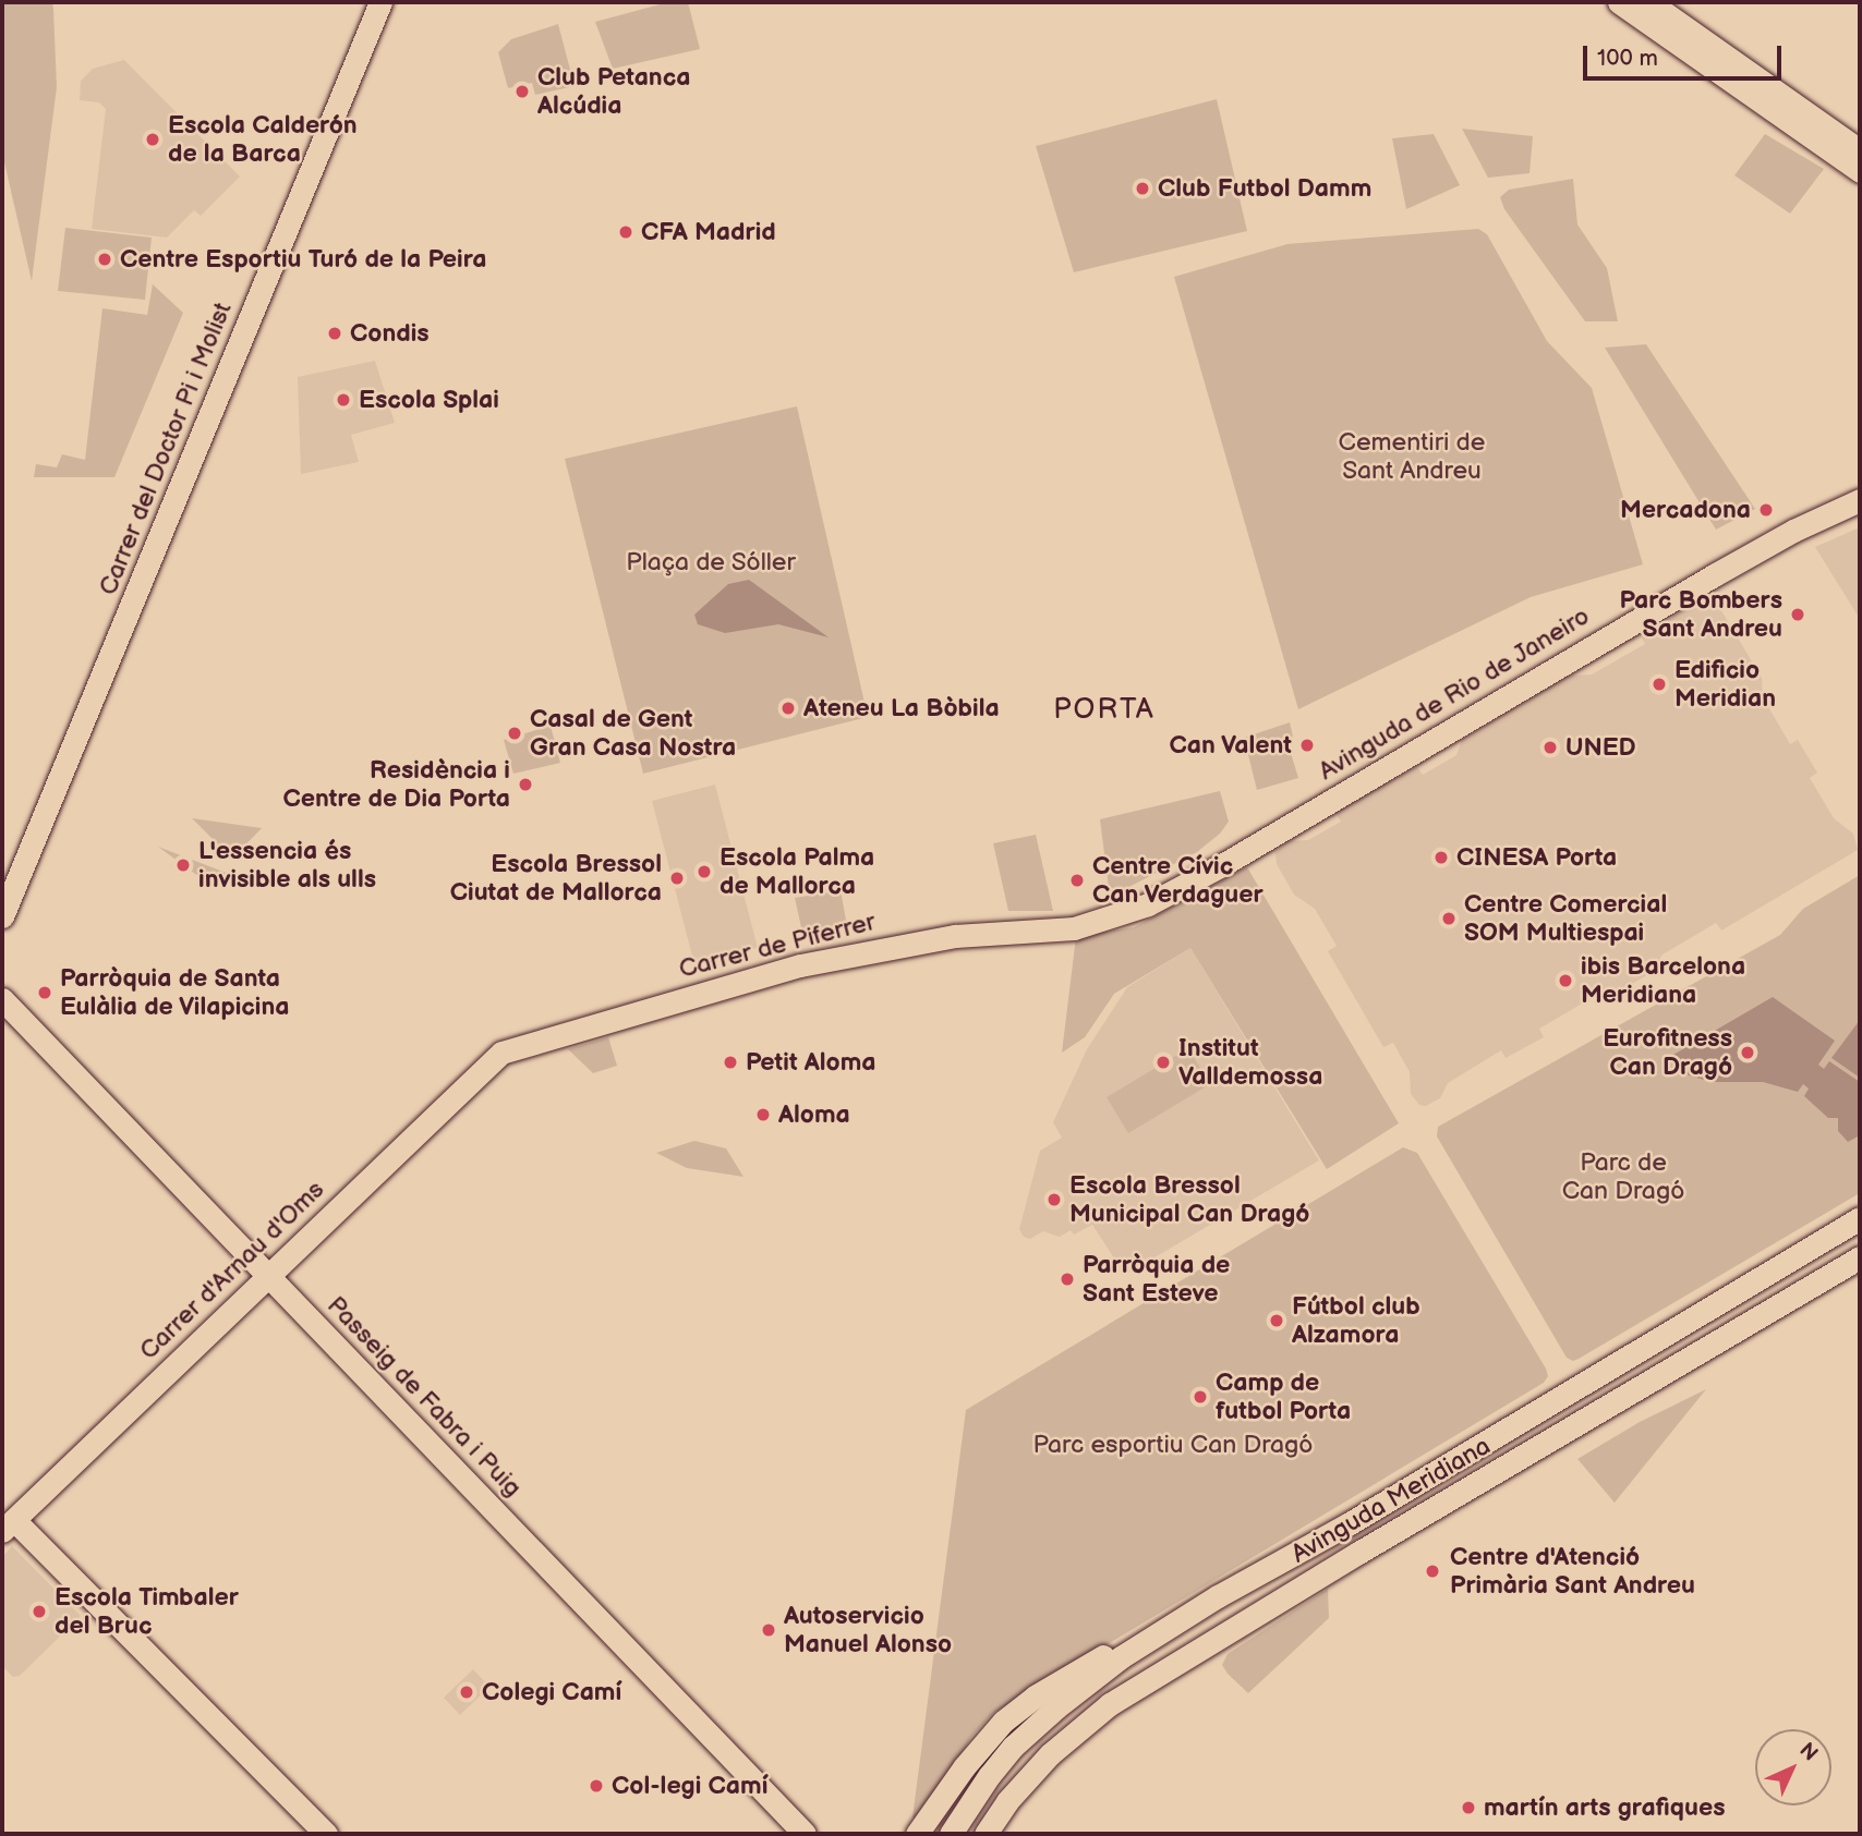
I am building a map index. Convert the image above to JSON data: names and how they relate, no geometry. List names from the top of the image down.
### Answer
{
  "streets": {
    "main road": [
      "Carrer del Doctor Pi i Molist",
      "Avinguda de Rio de Janeiro",
      "Carrer de Piferrer",
      "Carrer d'Arnau d'Oms",
      "Passeig de Fabra i Puig",
      "Avinguda Meridiana"
    ]
  },
  "crossings": [
    ["Avinguda de Rio de Janeiro", "Carrer de Piferrer"],
    ["Carrer de Piferrer", "Carrer d'Arnau d'Oms"],
    ["Carrer d'Arnau d'Oms", "Passeig de Fabra i Puig"]
  ],
  "districts": ["PORTA"],
  "parks": [
    "Cementiri de Sant Andreu",
    "Plaça de Sóller",
    "Parc de Can Dragó",
    "Parc esportiu Can Dragó"
  ],
  "places": [
    "Club Petanca Alcúdia",
    "Escola Calderón de la Barca",
    "Club Futbol Damm",
    "CFA Madrid",
    "Centre Esportiu Turó de la Peira",
    "Condis",
    "Escola Splai",
    "Mercadona",
    "Parc Bombers Sant Andreu",
    "Edificio Meridian",
    "Ateneu La Bòbila",
    "Casal de Gent Gran Casa Nostra",
    "Can Valent",
    "UNED",
    "Residència i Centre de Dia Porta",
    "CINESA Porta",
    "L'essencia és invisible als ulls",
    "Escola Palma de Mallorca",
    "Escola Bressol Ciutat de Mallorca",
    "Centre Cívic Can Verdaguer",
    "Centre Comercial SOM Multiespai",
    "ibis Barcelona Meridiana",
    "Parròquia de Santa Eulàlia de Vilapicina",
    "Eurofitness Can Dragó",
    "Petit Aloma",
    "Institut Valldemossa",
    "Aloma",
    "Escola Bressol Municipal Can Dragó",
    "Parròquia de Sant Esteve",
    "Fútbol club Alzamora",
    "Camp de futbol Porta",
    "Centre d'Atenció Primària Sant Andreu",
    "Escola Timbaler del Bruc",
    "Autoservicio Manuel Alonso",
    "Colegi Camí",
    "Col-legi Camí",
    "martín arts grafiques"
  ],
  "scale_bar": "100 m",
  "north": "top right"
}
